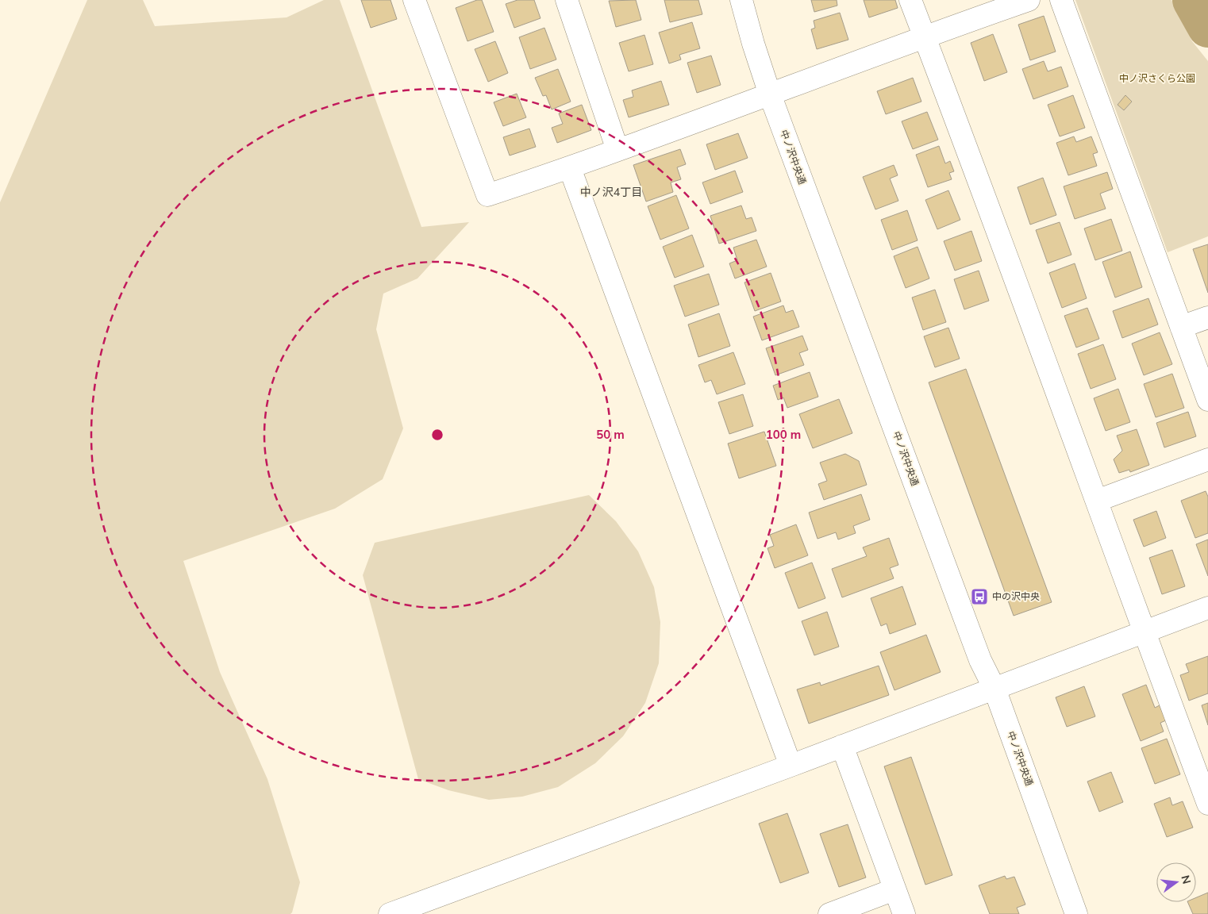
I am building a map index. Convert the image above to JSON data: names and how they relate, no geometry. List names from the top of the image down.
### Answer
{
  "streets": {
    "street": ["中ノ沢中央通"]
  },
  "districts": ["中ノ沢4丁目"],
  "parks": ["中ノ沢さくら公園"],
  "places": {
    "bus stop": ["中の沢中央"]
  },
  "north": "right",
  "rings": ["50 m", "100 m"]
}
